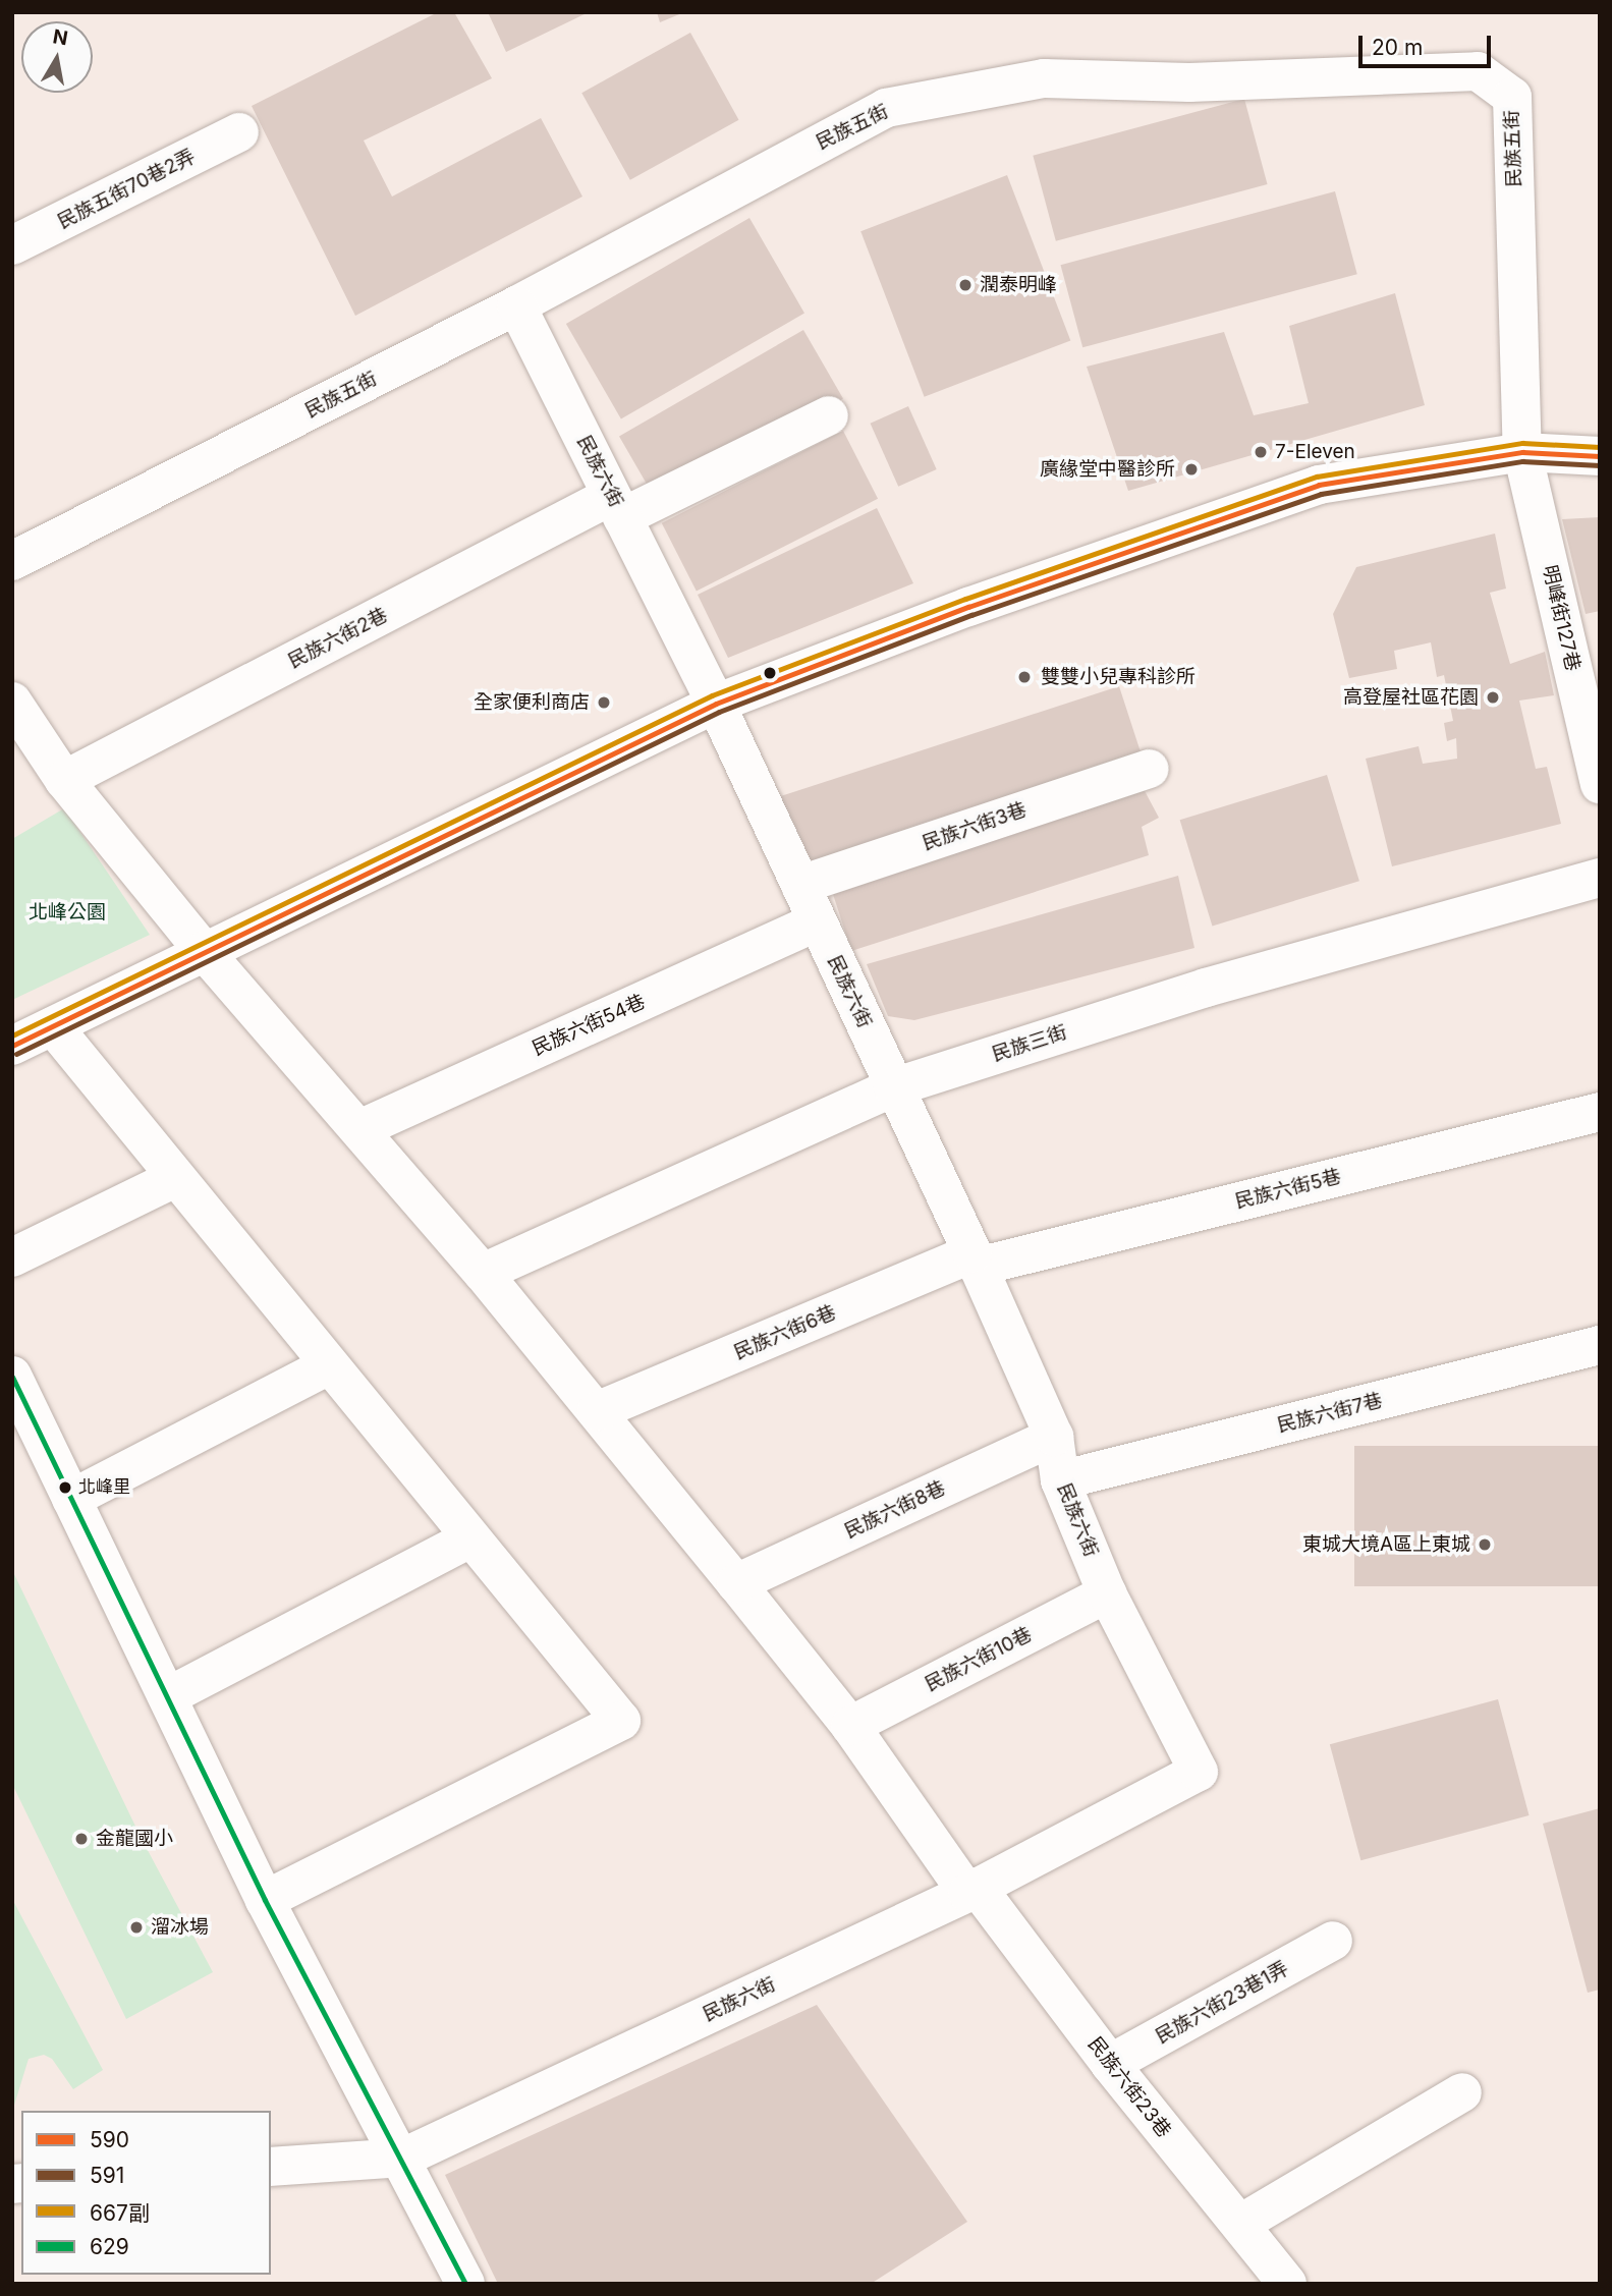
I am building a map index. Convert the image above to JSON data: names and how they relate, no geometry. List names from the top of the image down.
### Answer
{
  "streets": {
    "street": [
      "民族五街",
      "民族五街70巷2弄",
      "民族六街",
      "明峰街127巷",
      "民族六街2巷",
      "民族六街3巷",
      "民族六街54巷",
      "民族三街",
      "民族六街5巷",
      "民族六街6巷",
      "民族六街7巷",
      "民族六街8巷",
      "民族六街10巷",
      "民族六街23巷1弄",
      "民族六街23巷"
    ]
  },
  "crossings": [
    ["民族五街", "民族六街"],
    ["民族五街", "明峰街127巷"],
    ["民族六街", "民族六街2巷"],
    ["民族六街", "民族六街3巷"],
    ["民族六街", "民族六街54巷"],
    ["民族六街", "民族三街"],
    ["民族六街", "民族六街5巷"],
    ["民族六街", "民族六街6巷"],
    ["民族六街", "民族六街7巷"],
    ["民族六街", "民族六街8巷"],
    ["民族六街", "民族六街10巷"],
    ["民族六街", "民族六街23巷"],
    ["民族六街2巷", "民族六街23巷"],
    ["民族六街54巷", "民族六街23巷"],
    ["民族三街", "民族六街23巷"],
    ["民族六街5巷", "民族六街6巷"],
    ["民族六街6巷", "民族六街23巷"],
    ["民族六街8巷", "民族六街23巷"],
    ["民族六街10巷", "民族六街23巷"],
    ["民族六街23巷1弄", "民族六街23巷"]
  ],
  "parks": ["北峰公園"],
  "places": [
    "潤泰明峰",
    "7-Eleven",
    "廣緣堂中醫診所",
    "雙雙小兒專科診所",
    "高登屋社區花園",
    "全家便利商店",
    "北峰里",
    "東城大境A區上東城",
    "金龍國小",
    "溜冰場"
  ],
  "lines": [
    "transit line 667副",
    "transit line 590",
    "transit line 591",
    "transit line 629"
  ],
  "legend": [
    "590",
    "591",
    "667副",
    "629"
  ],
  "scale_bar": "20 m",
  "north": "top"
}
